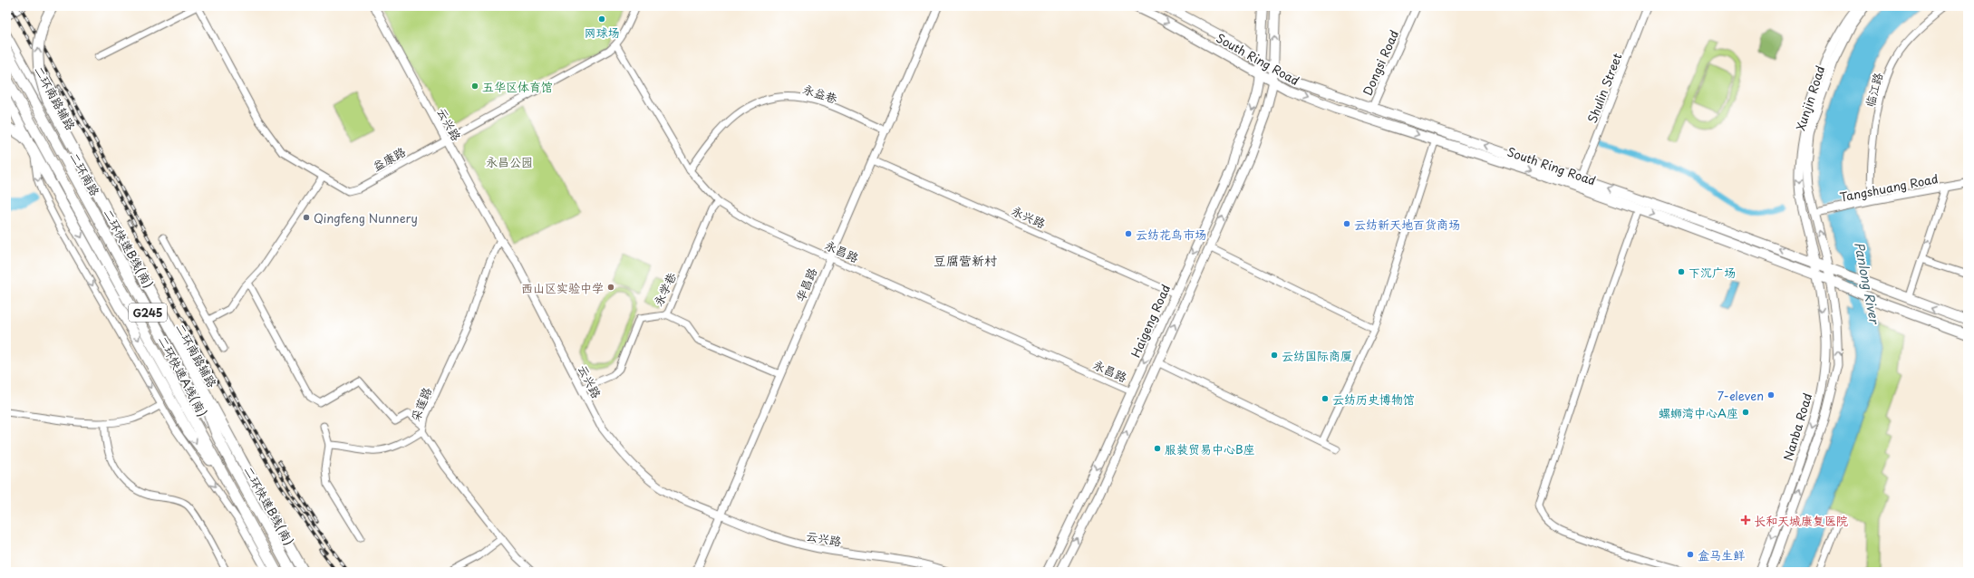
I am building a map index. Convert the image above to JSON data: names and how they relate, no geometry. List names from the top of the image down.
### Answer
{
  "streets": {
    "highway": ["二环快速B线(南)", "二环快速A线(南)"],
    "main road": [
      "South Ring Road",
      "Xunjin Road",
      "二环南路",
      "G245",
      "Haigeng Road",
      "Nanba Road"
    ],
    "street": [
      "Dongsi Road",
      "Shulin Street",
      "临江路",
      "永益巷",
      "二环南路辅路",
      "云兴路",
      "益康路",
      "Tangshuang Road",
      "永兴路",
      "永昌路",
      "华昌路",
      "永学巷",
      "采莲路"
    ]
  },
  "crossings": [
    ["South Ring Road", "Dongsi Road"],
    ["South Ring Road", "Shulin Street"],
    ["South Ring Road", "Xunjin Road"],
    ["South Ring Road", "Haigeng Road"],
    ["South Ring Road", "Nanba Road"],
    ["临江路", "Tangshuang Road"],
    ["永益巷", "永昌路"],
    ["永益巷", "华昌路"],
    ["Xunjin Road", "Tangshuang Road"],
    ["Xunjin Road", "Nanba Road"],
    ["云兴路", "益康路"],
    ["云兴路", "华昌路"],
    ["云兴路", "永学巷"],
    ["云兴路", "采莲路"],
    ["益康路", "永昌路"],
    ["二环南路", "二环快速B线(南)"],
    ["二环南路", "二环快速A线(南)"],
    ["永兴路", "华昌路"],
    ["永兴路", "Haigeng Road"],
    ["永昌路", "华昌路"],
    ["永昌路", "永学巷"],
    ["永昌路", "Haigeng Road"]
  ],
  "districts": ["豆腐营新村"],
  "water": ["Panlong River"],
  "parks": ["永昌公园"],
  "places": {
    "other": [
      "网球场",
      "五华区体育馆",
      "Qingfeng Nunnery",
      "云纺新天地百货商场",
      "云纺花鸟市场",
      "下沉广场",
      "西山区实验中学",
      "云纺国际商厦",
      "7-eleven",
      "云纺历史博物馆",
      "螺蛳湾中心A座",
      "服装贸易中心B座",
      "盒马生鲜"
    ],
    "health": ["长和天城康复医院"]
  }
}
